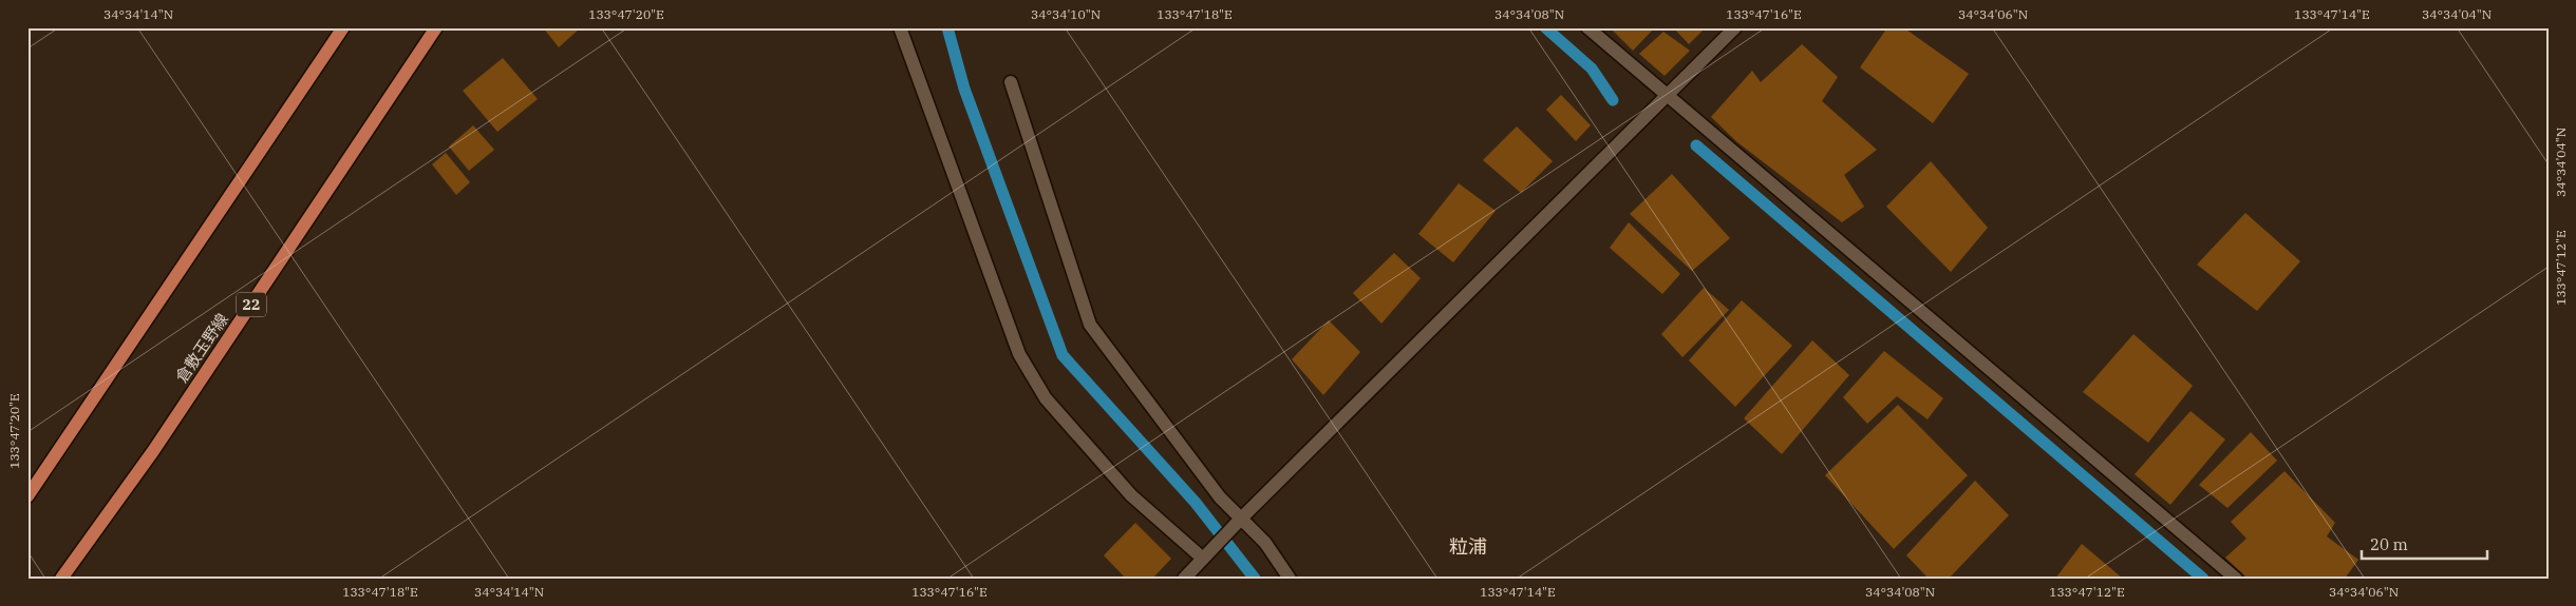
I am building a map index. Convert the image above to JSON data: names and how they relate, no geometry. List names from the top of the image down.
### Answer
{
  "streets": {
    "main road": ["22", "倉敷玉野線"]
  },
  "districts": ["粒浦"],
  "scale_bar": "20 m",
  "coordinates": [
    "34°34'14\"N",
    "133°47'20\"E",
    "34°34'10\"N",
    "133°47'18\"E",
    "34°34'08\"N",
    "133°47'16\"E",
    "34°34'06\"N",
    "133°47'14\"E",
    "34°34'04\"N",
    "133°47'12\"E"
  ]
}
